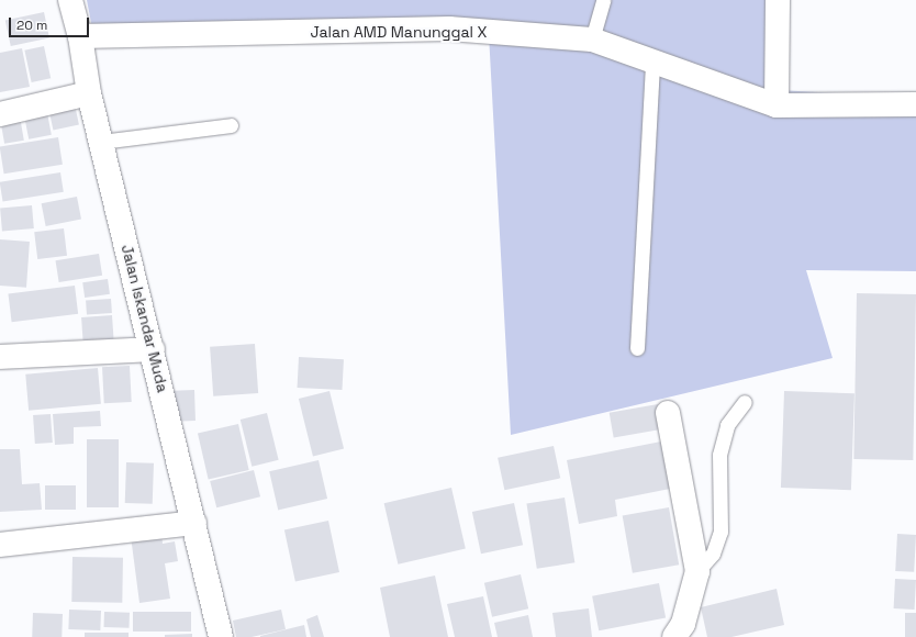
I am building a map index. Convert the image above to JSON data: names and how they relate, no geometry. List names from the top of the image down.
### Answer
{
  "streets": {
    "street": ["Jalan AMD Manunggal X", "Jalan Iskandar Muda"]
  },
  "crossings": [
    ["Jalan AMD Manunggal X", "Jalan Iskandar Muda"]
  ],
  "scale_bar": "20 m"
}
